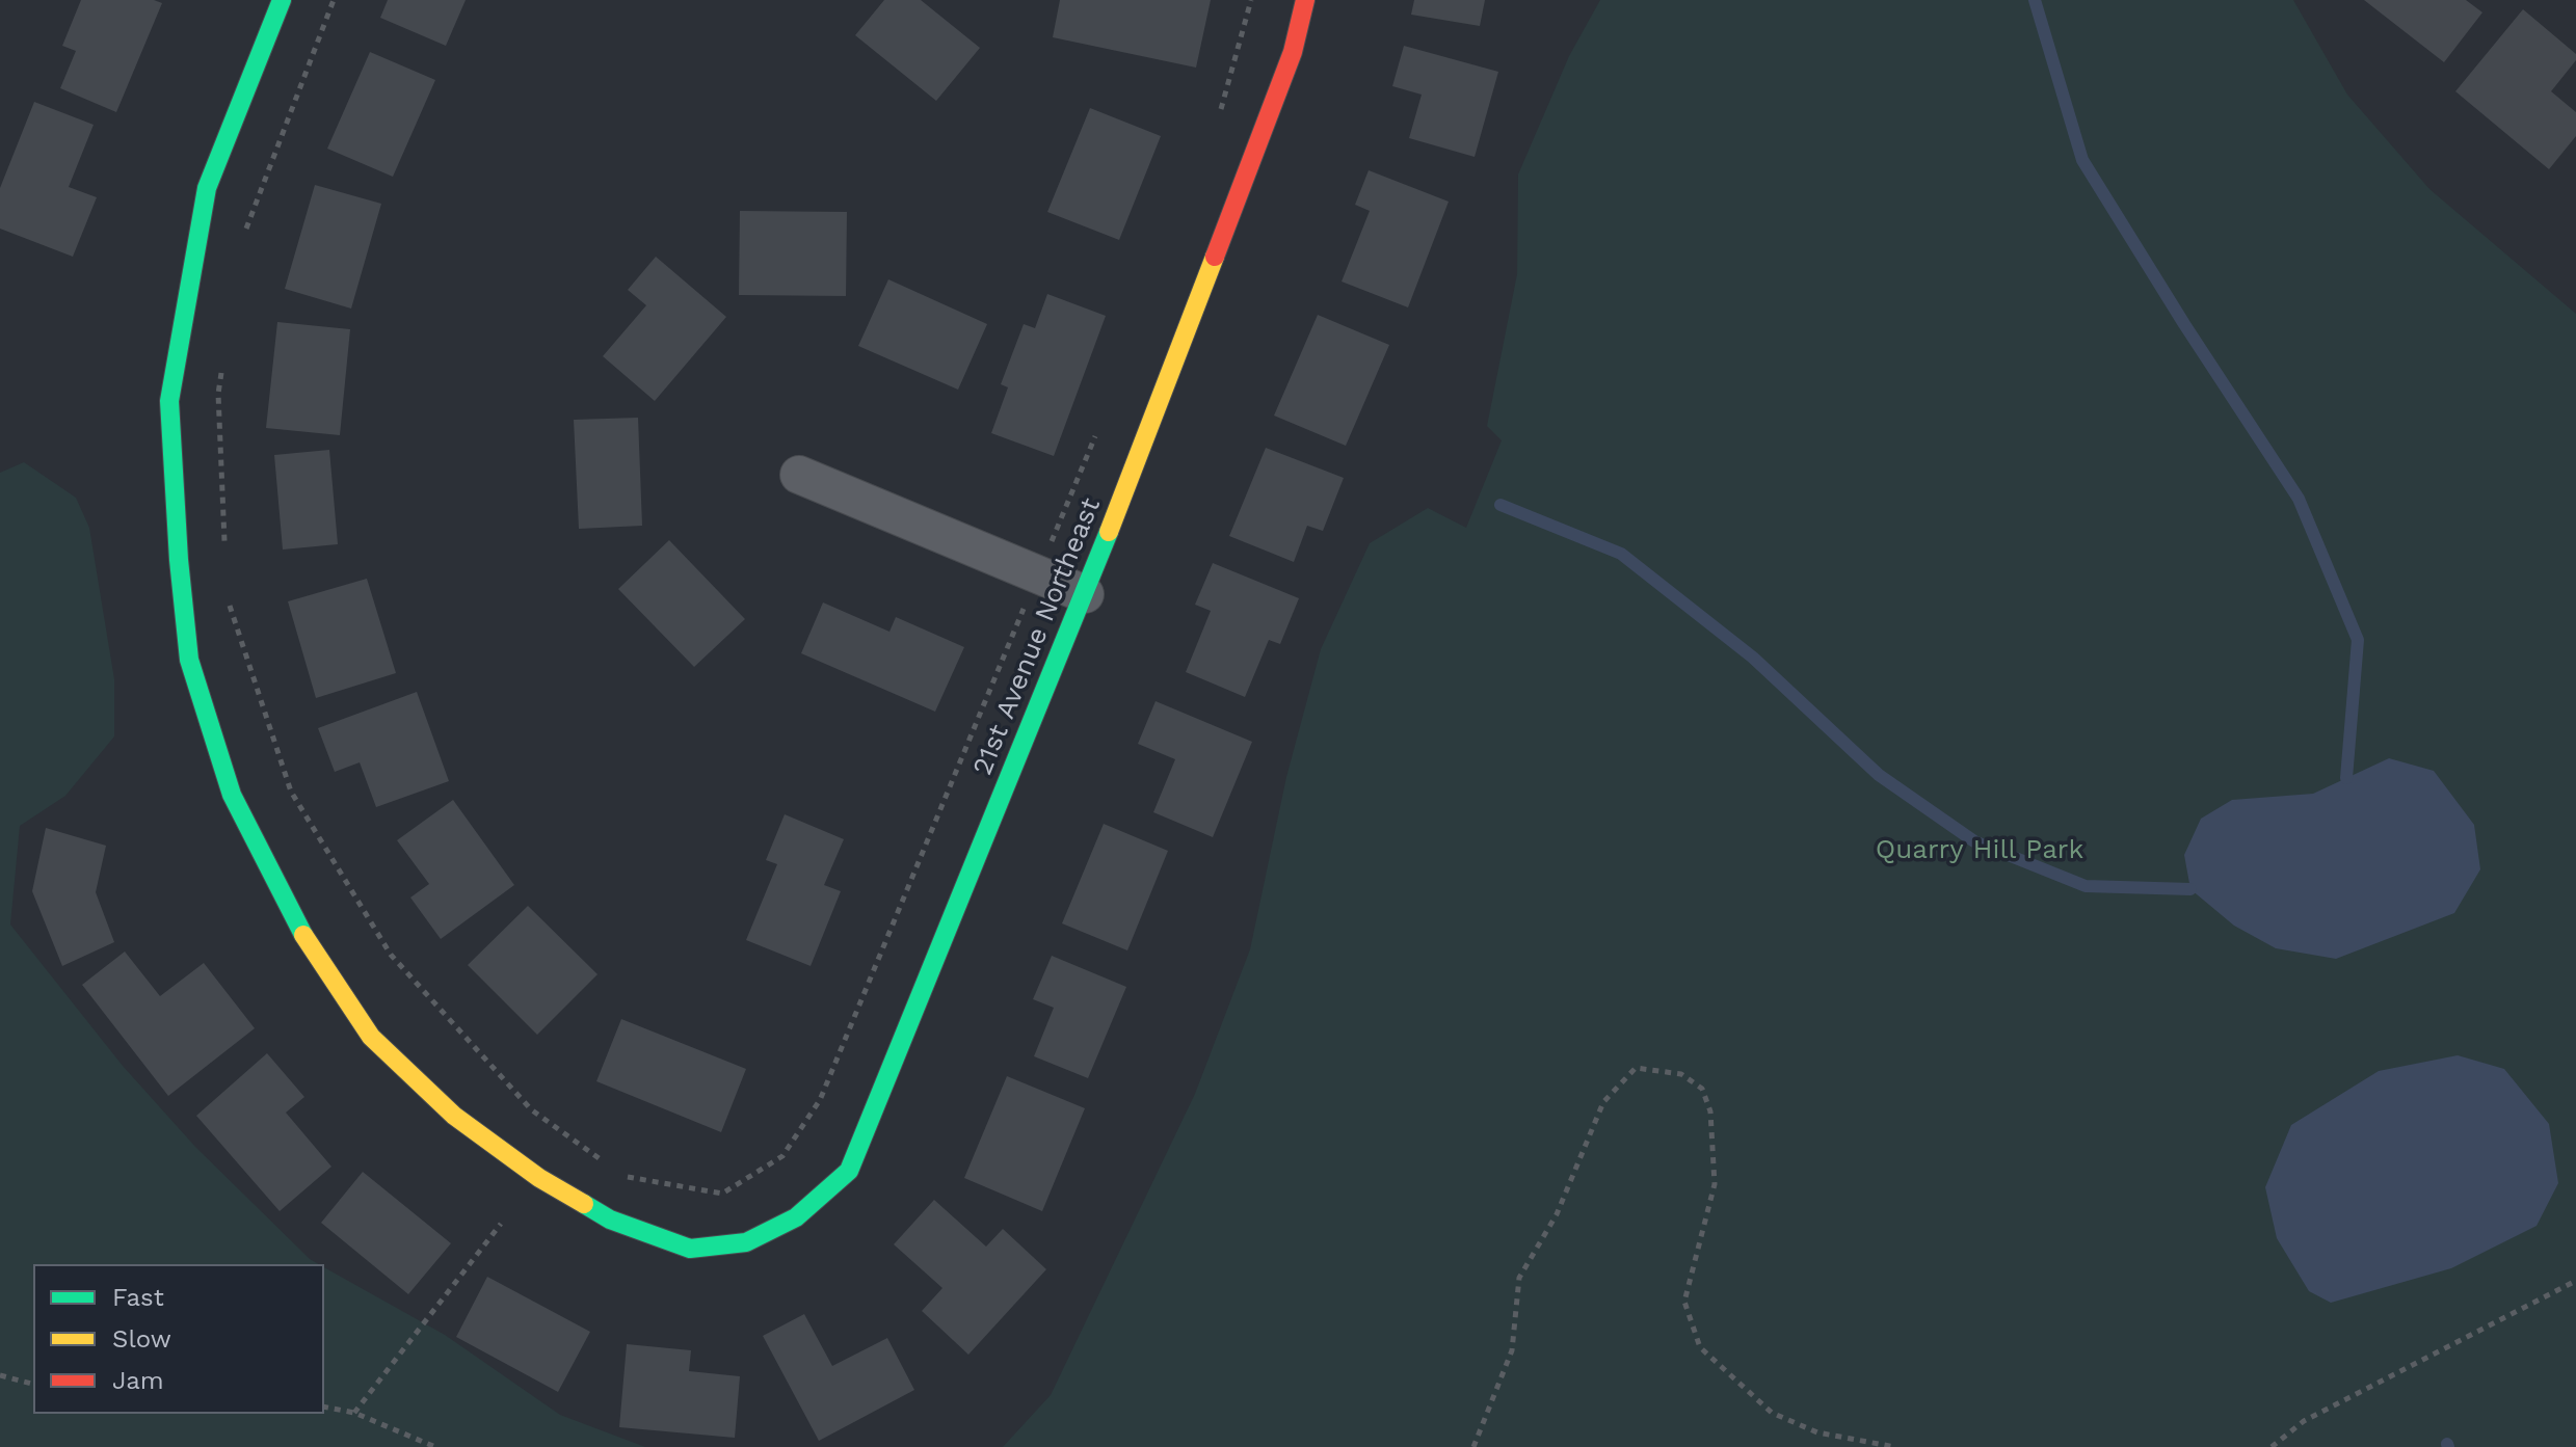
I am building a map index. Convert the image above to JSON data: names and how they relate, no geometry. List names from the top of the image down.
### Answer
{
  "streets": {
    "street": ["21st Avenue Northeast"]
  },
  "parks": ["Quarry Hill Park"],
  "legend": ["Fast", "Slow", "Jam"]
}
